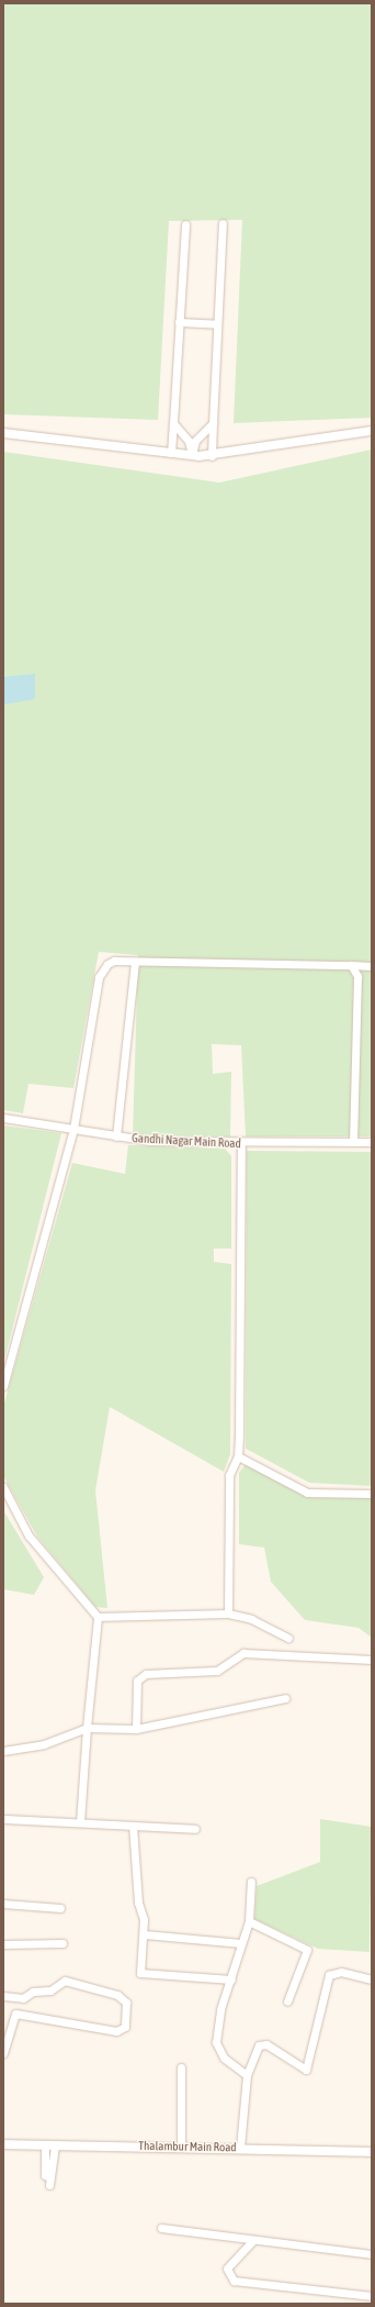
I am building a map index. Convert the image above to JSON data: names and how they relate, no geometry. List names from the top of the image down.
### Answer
{
  "streets": {
    "street": ["Gandhi Nagar Main Road", "Thalambur Main Road"]
  }
}
